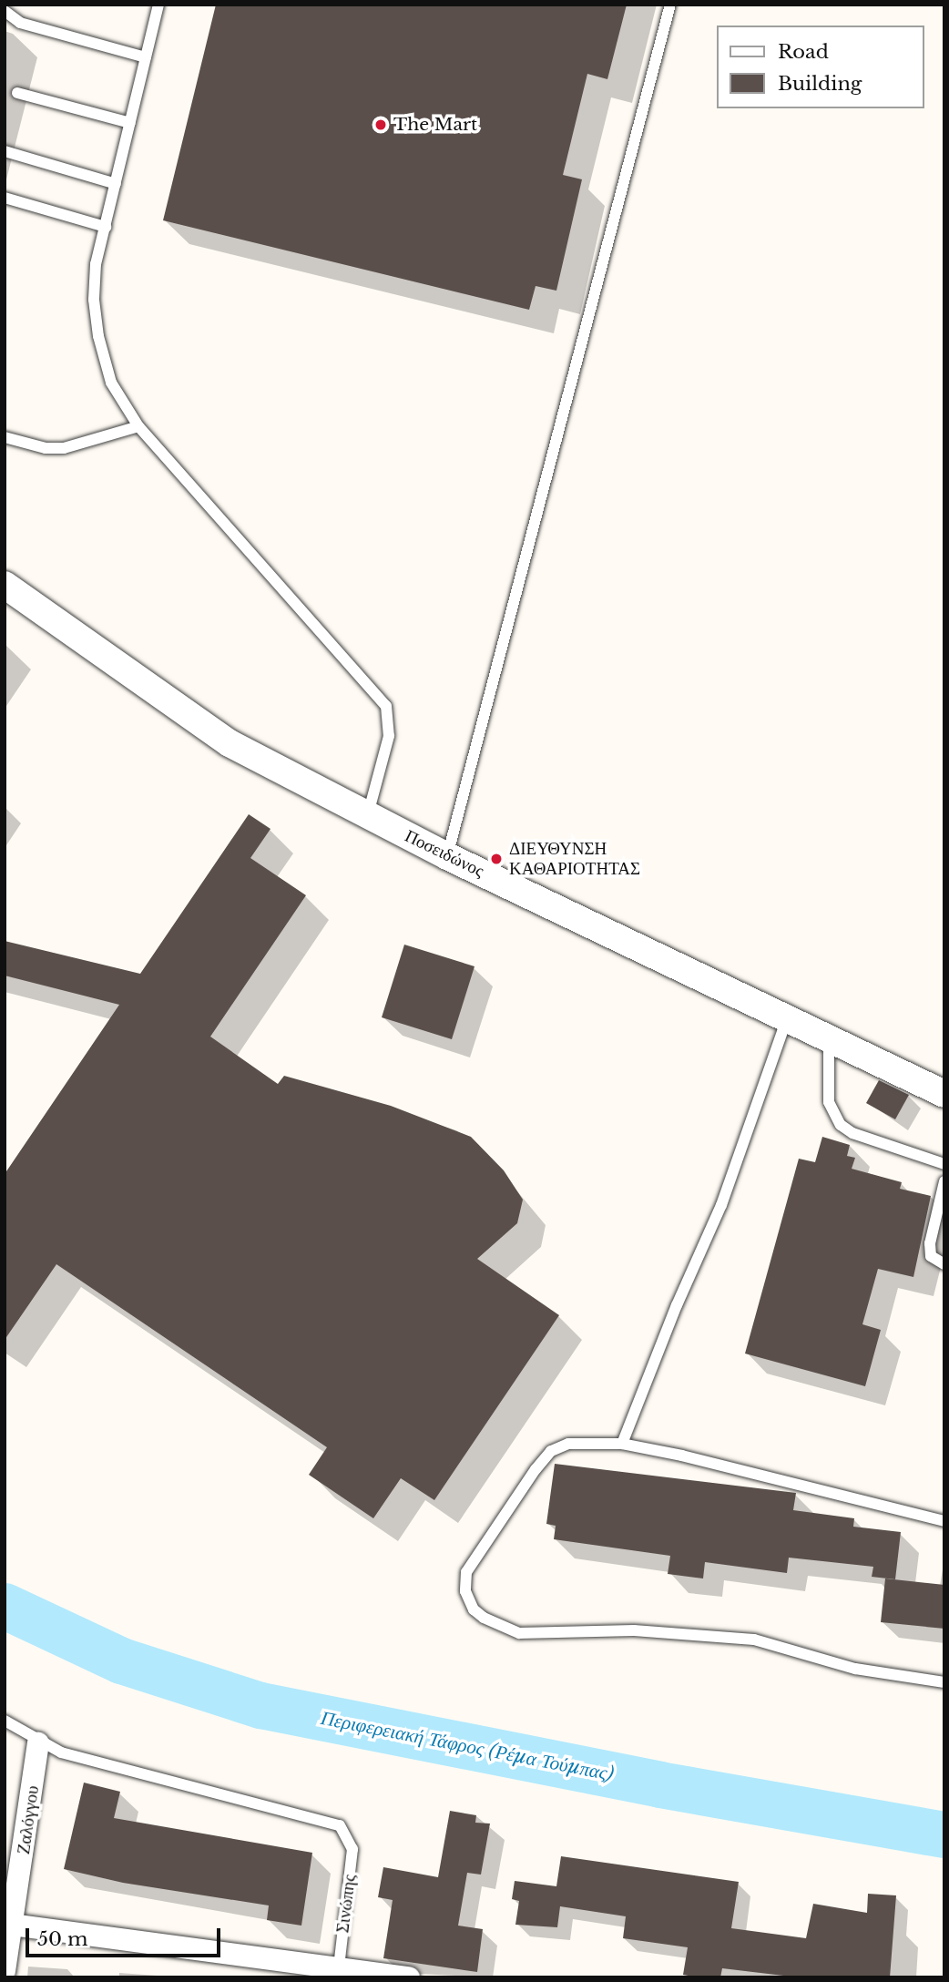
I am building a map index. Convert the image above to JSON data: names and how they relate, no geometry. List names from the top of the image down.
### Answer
{
  "streets": {
    "street": ["Ποσειδώνος", "Ζαλόγγου"],
    "lane": ["Σινώπης"]
  },
  "crossings": [
    ["Ζαλόγγου", "Σινώπης"]
  ],
  "water": ["Περιφερειακή Τάφρος (Ρέμα Τούμπας)"],
  "places": ["The Mart", "ΔΙΕΥΘΥΝΣΗ ΚΑΘΑΡΙΟΤΗΤΑΣ"],
  "legend": ["Road", "Building"],
  "scale_bar": "50 m"
}
